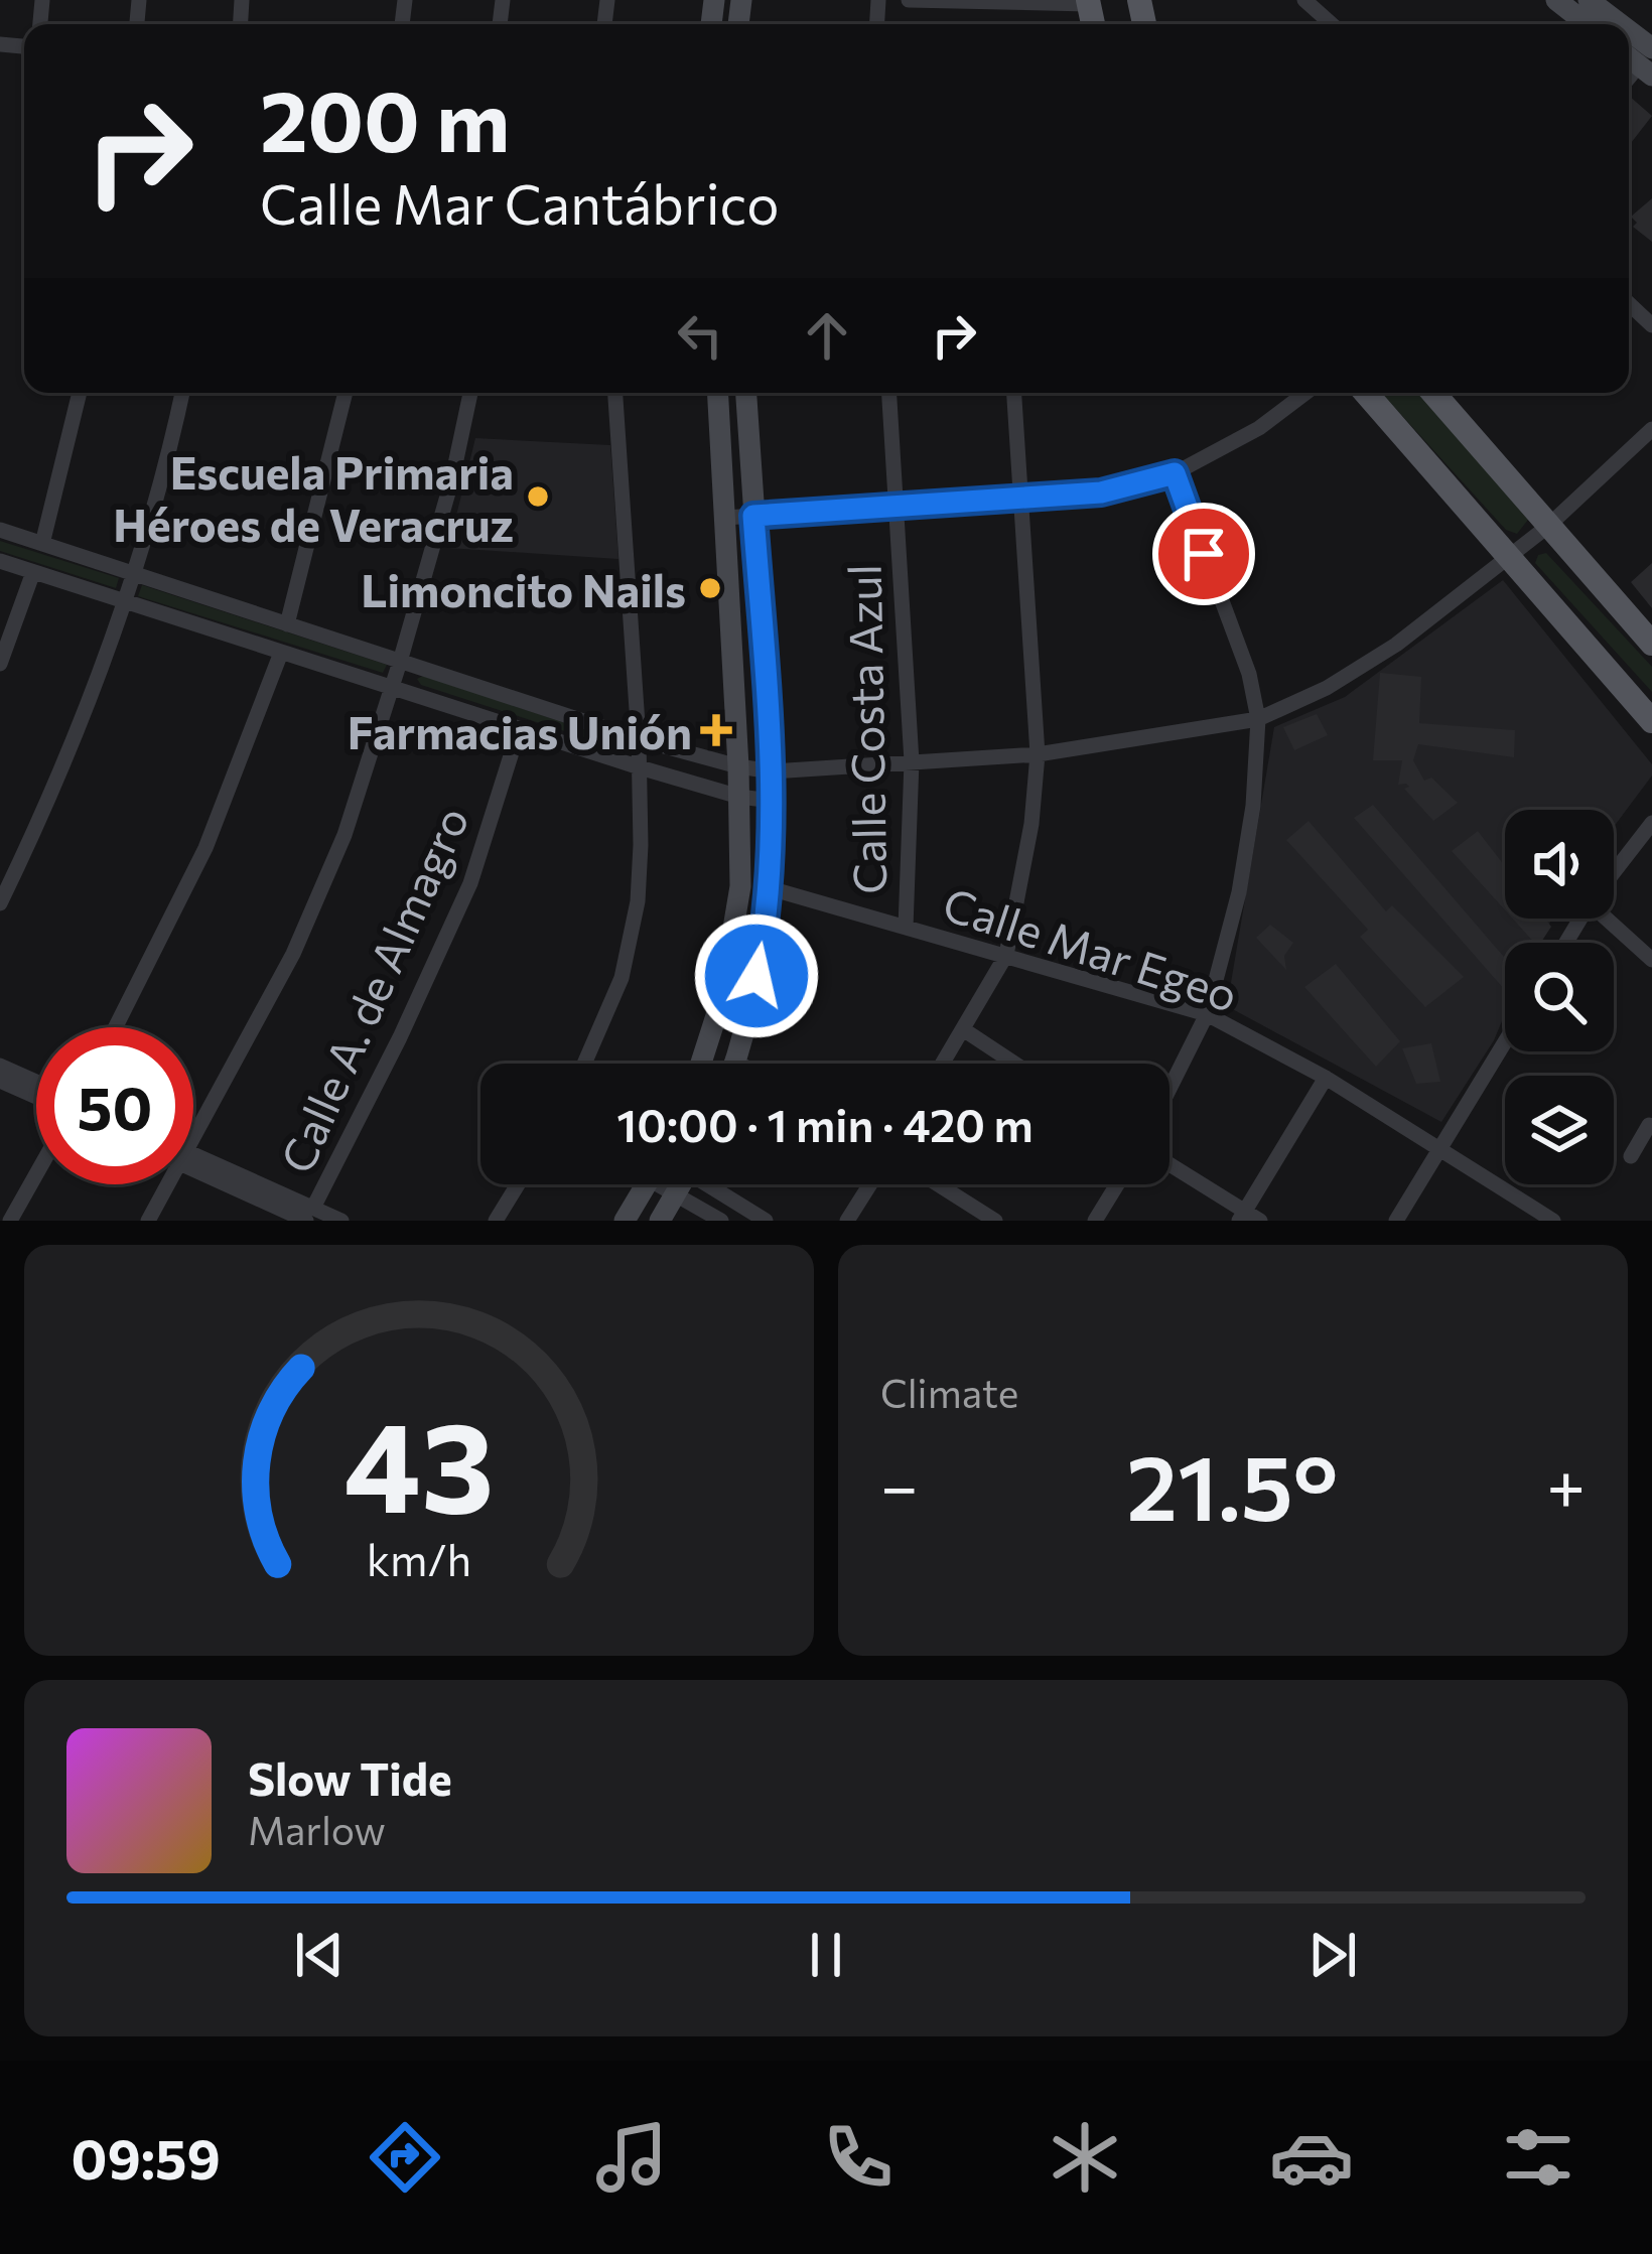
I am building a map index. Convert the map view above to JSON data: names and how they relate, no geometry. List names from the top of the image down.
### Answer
{
  "streets": {
    "street": ["Calle Costa Azul", "Calle Mar Egeo", "Calle A. de Almagro"]
  },
  "crossings": [
    ["Calle Costa Azul", "Calle Mar Egeo"]
  ],
  "places": {
    "other": ["Escuela Primaria Héroes de Veracruz", "Limoncito Nails"],
    "health": ["Farmacias Unión"]
  },
  "page": {
    "turn": ["200 m", "Calle Mar Cantábrico"],
    "limit": "50",
    "trip": "10:00 · 1 min · 420 m",
    "tile": "Climate",
    "heat": ["−", "21.5°", "+"],
    "song": ["Slow Tide", "Marlow"],
    "tabs": "09:59",
    "gauge": ["43", "km/h"]
  }
}
